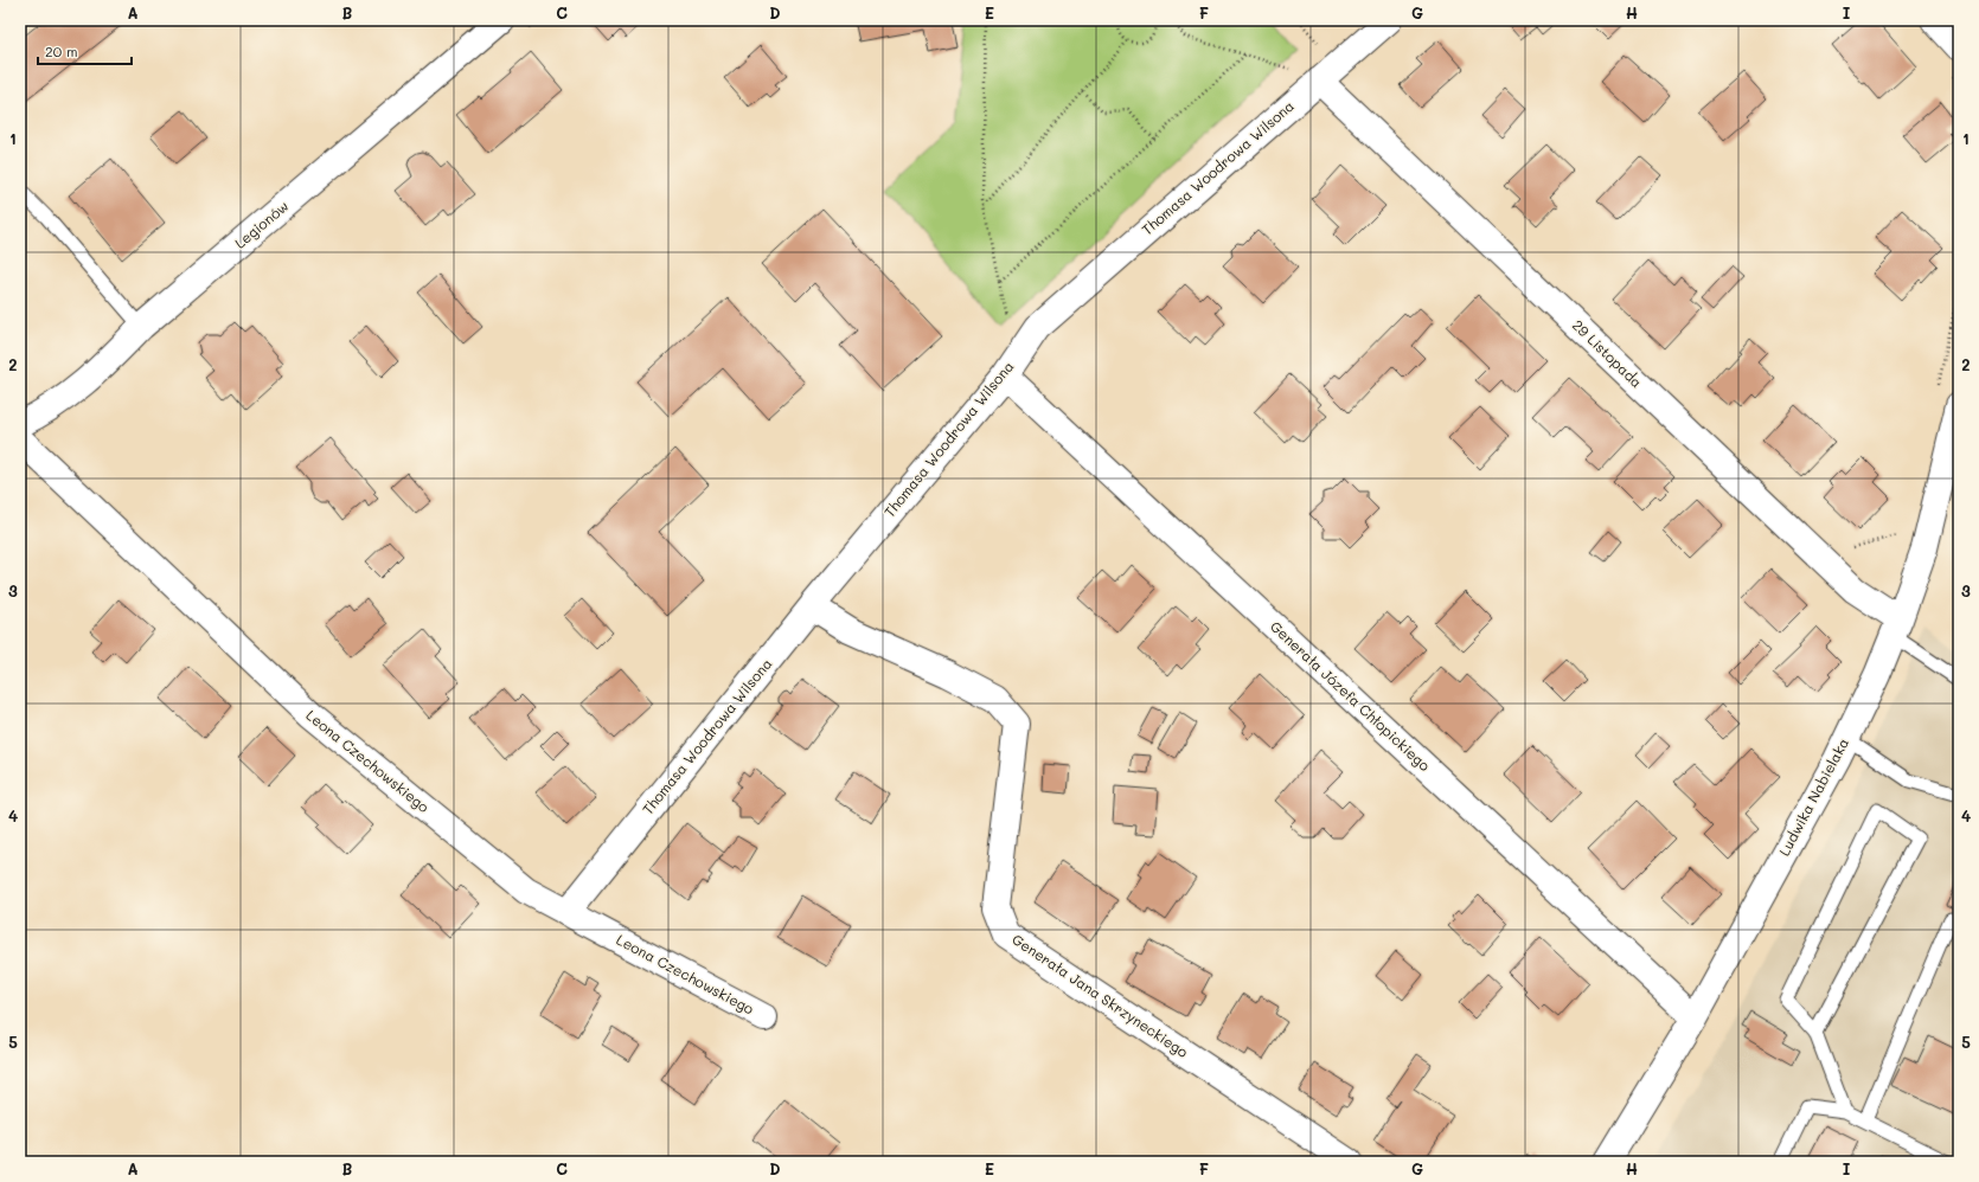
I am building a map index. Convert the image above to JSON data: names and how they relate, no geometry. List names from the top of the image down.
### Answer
{
  "streets": {
    "street": [
      "Thomasa Woodrowa Wilsona",
      "Legionów",
      "29 Listopada",
      "Generała Józefa Chłopickiego",
      "Leona Czechowskiego",
      "Ludwika Nabielaka",
      "Generała Jana Skrzyneckiego"
    ]
  },
  "crossings": [
    ["Thomasa Woodrowa Wilsona", "29 Listopada"],
    ["Thomasa Woodrowa Wilsona", "Generała Józefa Chłopickiego"],
    ["Thomasa Woodrowa Wilsona", "Leona Czechowskiego"],
    ["Thomasa Woodrowa Wilsona", "Generała Jana Skrzyneckiego"],
    ["29 Listopada", "Ludwika Nabielaka"],
    ["Generała Józefa Chłopickiego", "Ludwika Nabielaka"]
  ],
  "scale_bar": "20 m",
  "grid": {
    "columns": [
      "A",
      "B",
      "C",
      "D",
      "E",
      "F",
      "G",
      "H",
      "I"
    ],
    "rows": [
      "1",
      "2",
      "3",
      "4",
      "5"
    ]
  }
}
